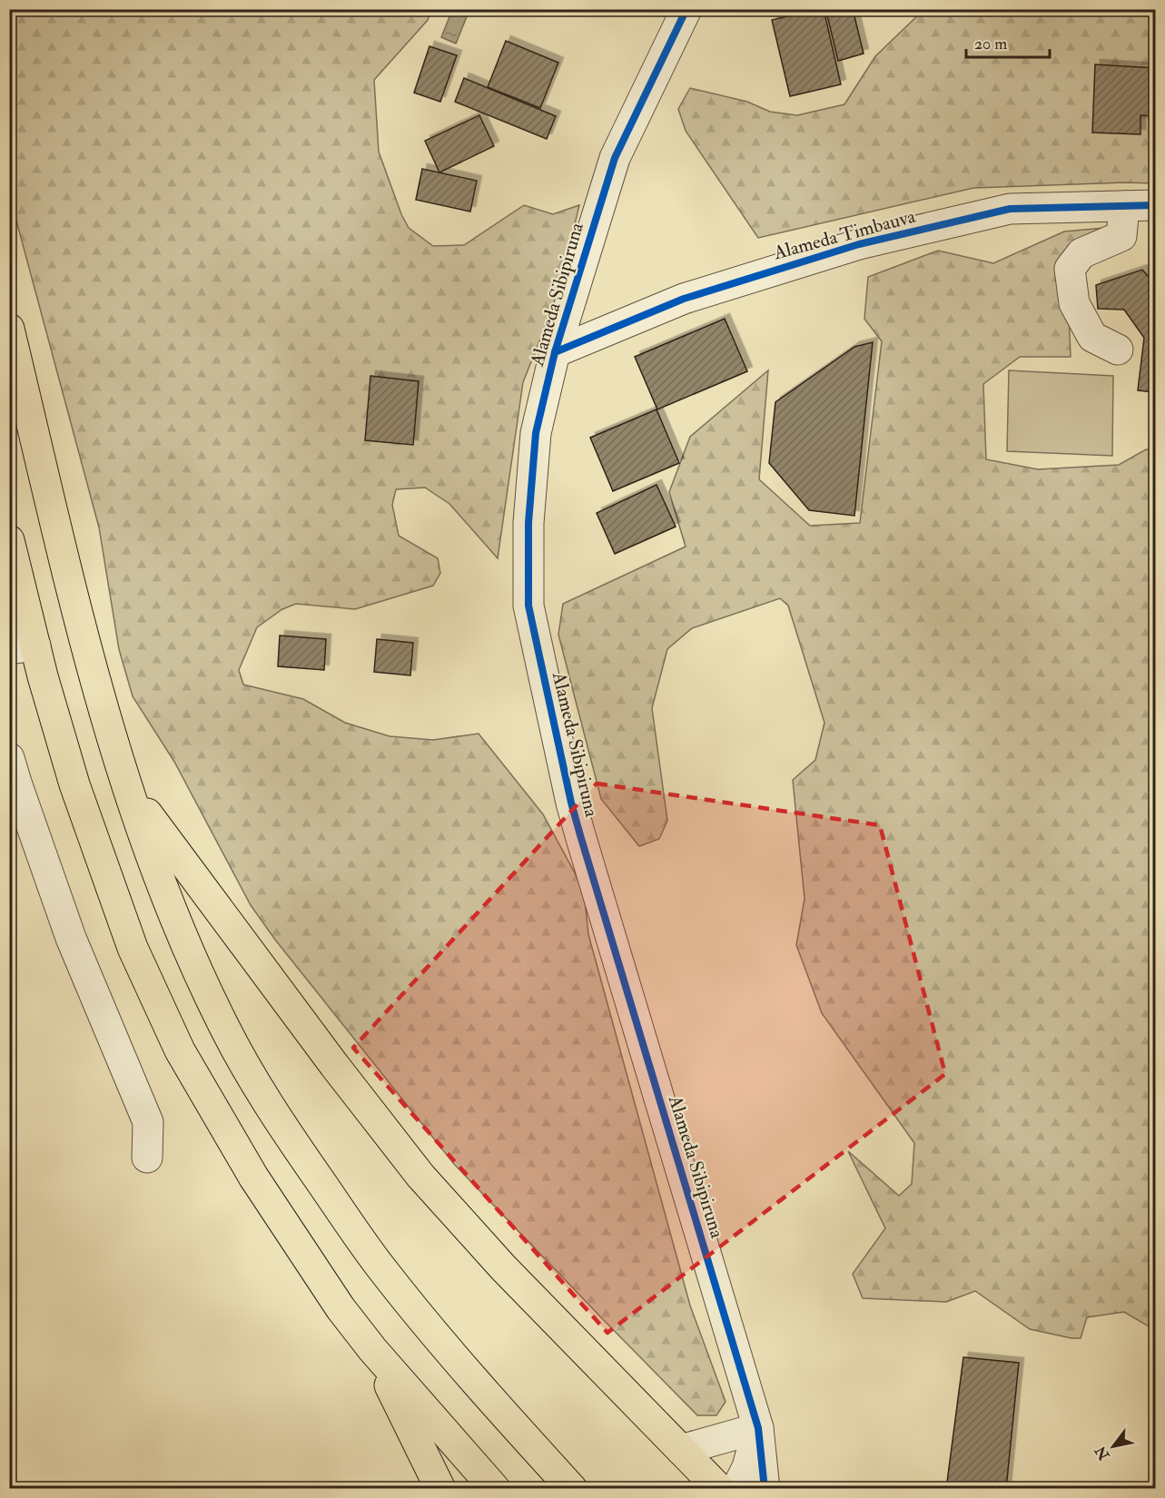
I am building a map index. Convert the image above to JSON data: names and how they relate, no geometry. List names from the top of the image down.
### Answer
{
  "streets": {
    "street": ["Alameda Timbauva", "Alameda Sibipiruna"]
  },
  "crossings": [
    ["Alameda Timbauva", "Alameda Sibipiruna"]
  ],
  "scale_bar": "20 m",
  "north": "bottom left"
}
